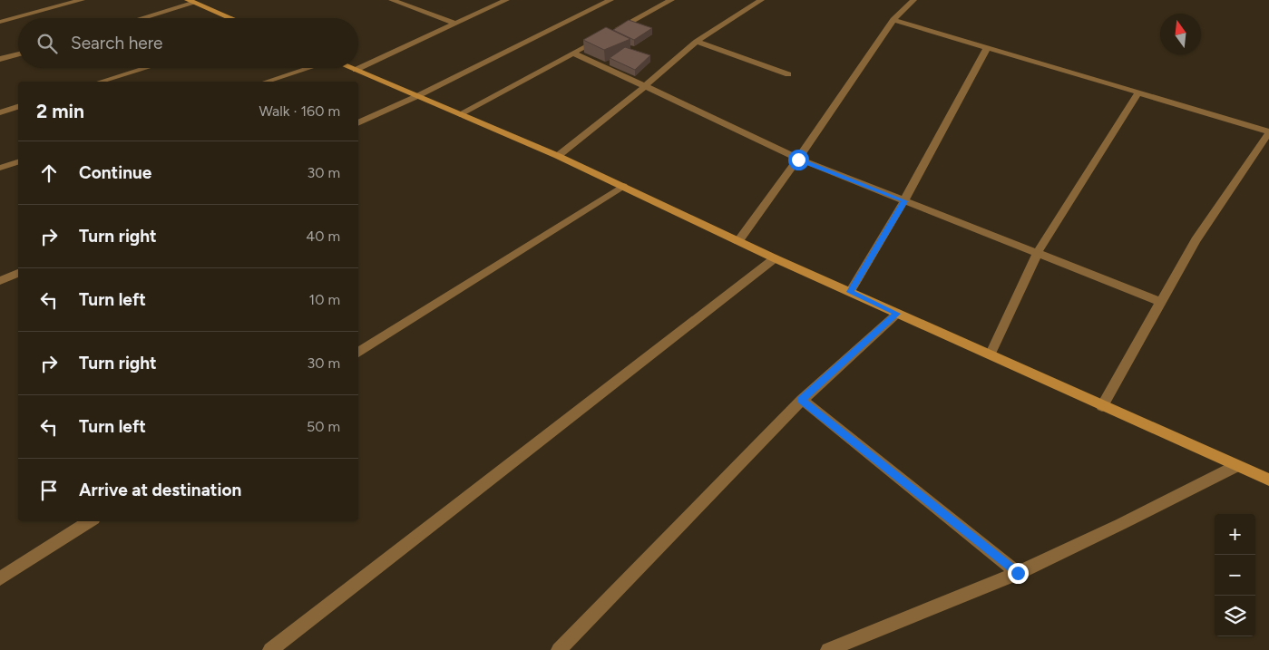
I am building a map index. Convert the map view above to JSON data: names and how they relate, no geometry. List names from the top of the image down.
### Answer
{
  "north": "top",
  "page": {
    "search": "Search here",
    "heading": ["2 min", "Walk · 160 m"],
    "list": [
      ["Continue", "30 m"],
      ["Turn right", "40 m"],
      ["Turn left", "10 m"],
      ["Turn right", "30 m"],
      ["Turn left", "50 m"],
      "Arrive at destination"
    ],
    "map_buttons": ["+", "−"]
  }
}
